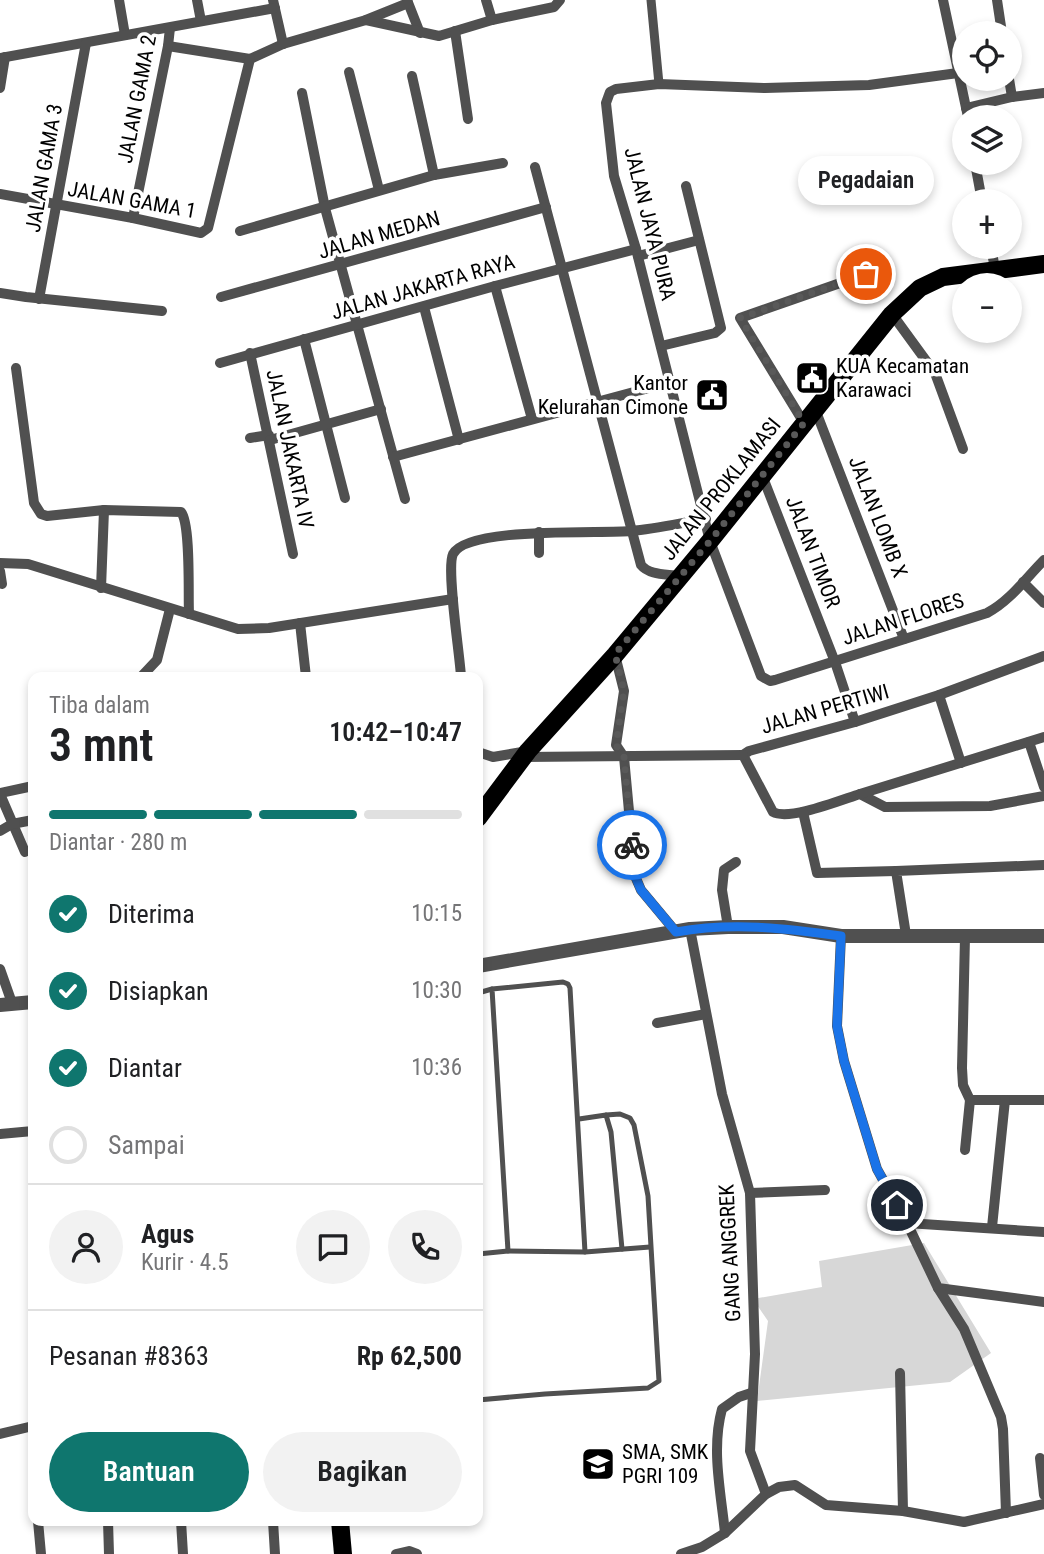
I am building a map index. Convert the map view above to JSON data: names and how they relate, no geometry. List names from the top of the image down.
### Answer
{
  "streets": {
    "main road": ["JALAN PROKLAMASI"],
    "street": [
      "JALAN GAMA 2",
      "JALAN GAMA 3",
      "JALAN GAMA 1",
      "JALAN JAYA PURA",
      "JALAN MEDAN",
      "JALAN JAKARTA RAYA",
      "JALAN JAKARTA IV",
      "JALAN LOMB X",
      "JALAN TIMOR",
      "JALAN FLORES",
      "JALAN PERTIWI",
      "GANG ANGGREK"
    ]
  },
  "crossings": [
    ["JALAN GAMA 2", "JALAN GAMA 1"],
    ["JALAN GAMA 3", "JALAN GAMA 1"],
    ["JALAN JAYA PURA", "JALAN JAKARTA RAYA"],
    ["JALAN JAYA PURA", "JALAN PROKLAMASI"],
    ["JALAN JAYA PURA", "JALAN FLORES"],
    ["JALAN JAKARTA RAYA", "JALAN JAKARTA IV"],
    ["JALAN PROKLAMASI", "JALAN LOMB X"],
    ["JALAN PROKLAMASI", "JALAN TIMOR"],
    ["JALAN LOMB X", "JALAN FLORES"],
    ["JALAN TIMOR", "JALAN FLORES"],
    ["JALAN TIMOR", "JALAN PERTIWI"]
  ],
  "places": {
    "other": ["Pegadaian"],
    "public building": ["KUA Kecamatan Karawaci", "Kantor Kelurahan Cimone"],
    "school or university": ["SMA, SMK PGRI 109"]
  },
  "page": {
    "map_buttons": ["+", "−"],
    "bubble": "Pegadaian",
    "heading": ["3 mnt", "Tiba dalam", "10:42–10:47"],
    "panel": [
      "Agus",
      "Kurir · 4.5",
      "Pesanan #8363",
      "Rp 62,500"
    ],
    "bar": "Diantar · 280 m",
    "list": [
      ["Diterima", "10:15"],
      ["Disiapkan", "10:30"],
      ["Diantar", "10:36"],
      "Sampai"
    ],
    "buttons": ["Bantuan", "Bagikan"]
  }
}
